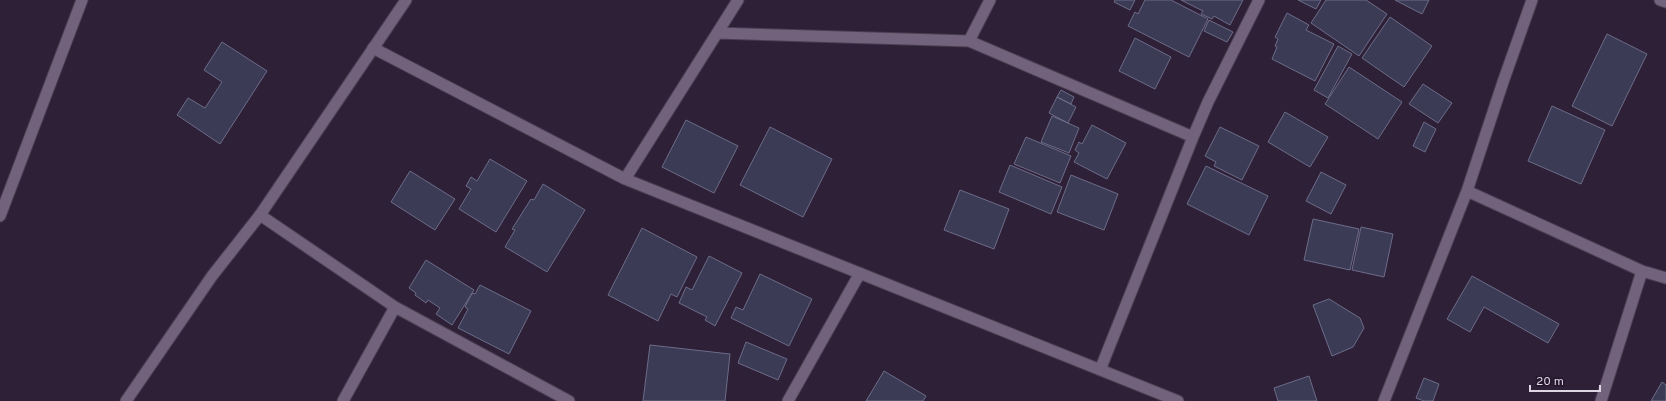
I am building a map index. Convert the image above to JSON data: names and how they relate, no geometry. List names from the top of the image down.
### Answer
{
  "scale_bar": "20 m"
}
